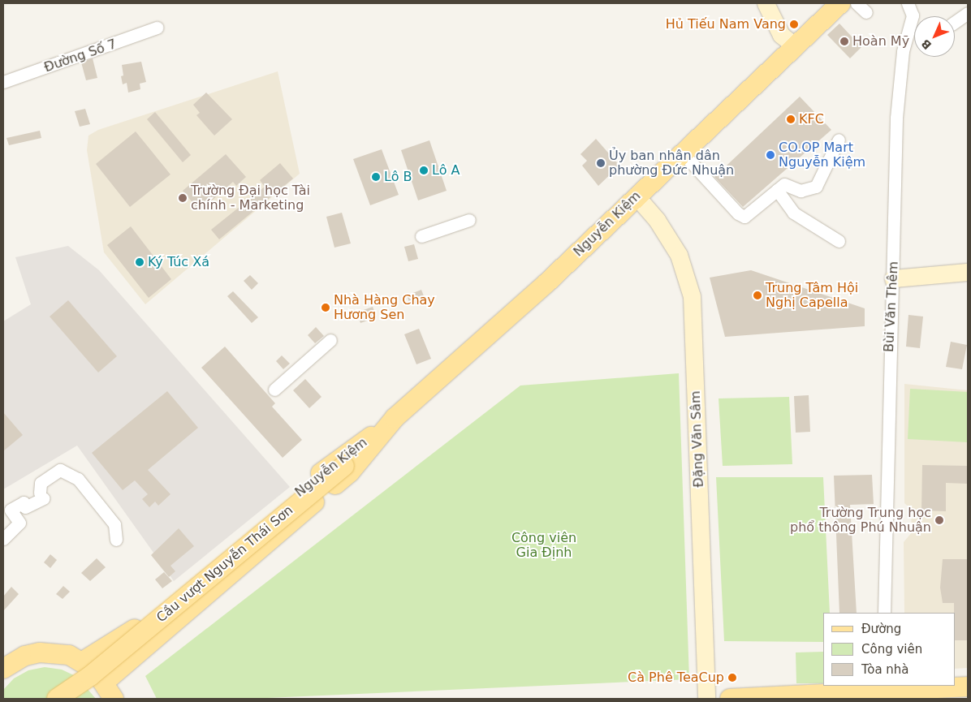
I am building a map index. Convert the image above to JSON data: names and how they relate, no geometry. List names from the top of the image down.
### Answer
{
  "streets": {
    "main road": ["Nguyễn Kiệm", "Cầu vượt Nguyễn Thái Sơn"],
    "street": ["Đường Số 7", "Bùi Văn Thêm", "Đặng Văn Sâm"]
  },
  "crossings": [
    ["Nguyễn Kiệm", "Đặng Văn Sâm"],
    ["Nguyễn Kiệm", "Cầu vượt Nguyễn Thái Sơn"]
  ],
  "parks": ["Công viên Gia Định"],
  "places": [
    "Hủ Tiếu Nam Vang",
    "Hoàn Mỹ",
    "KFC",
    "CO.OP Mart Nguyễn Kiệm",
    "Ủy ban nhân dân phường Đức Nhuận",
    "Lô A",
    "Lô B",
    "Trường Đại học Tài chính - Marketing",
    "Ký Túc Xá",
    "Trung Tâm Hội Nghị Capella",
    "Nhà Hàng Chay Hương Sen",
    "Trường Trung học phổ thông Phú Nhuận",
    "Cà Phê TeaCup"
  ],
  "legend": ["Đường", "Công viên", "Tòa nhà"],
  "north": "bottom left"
}
